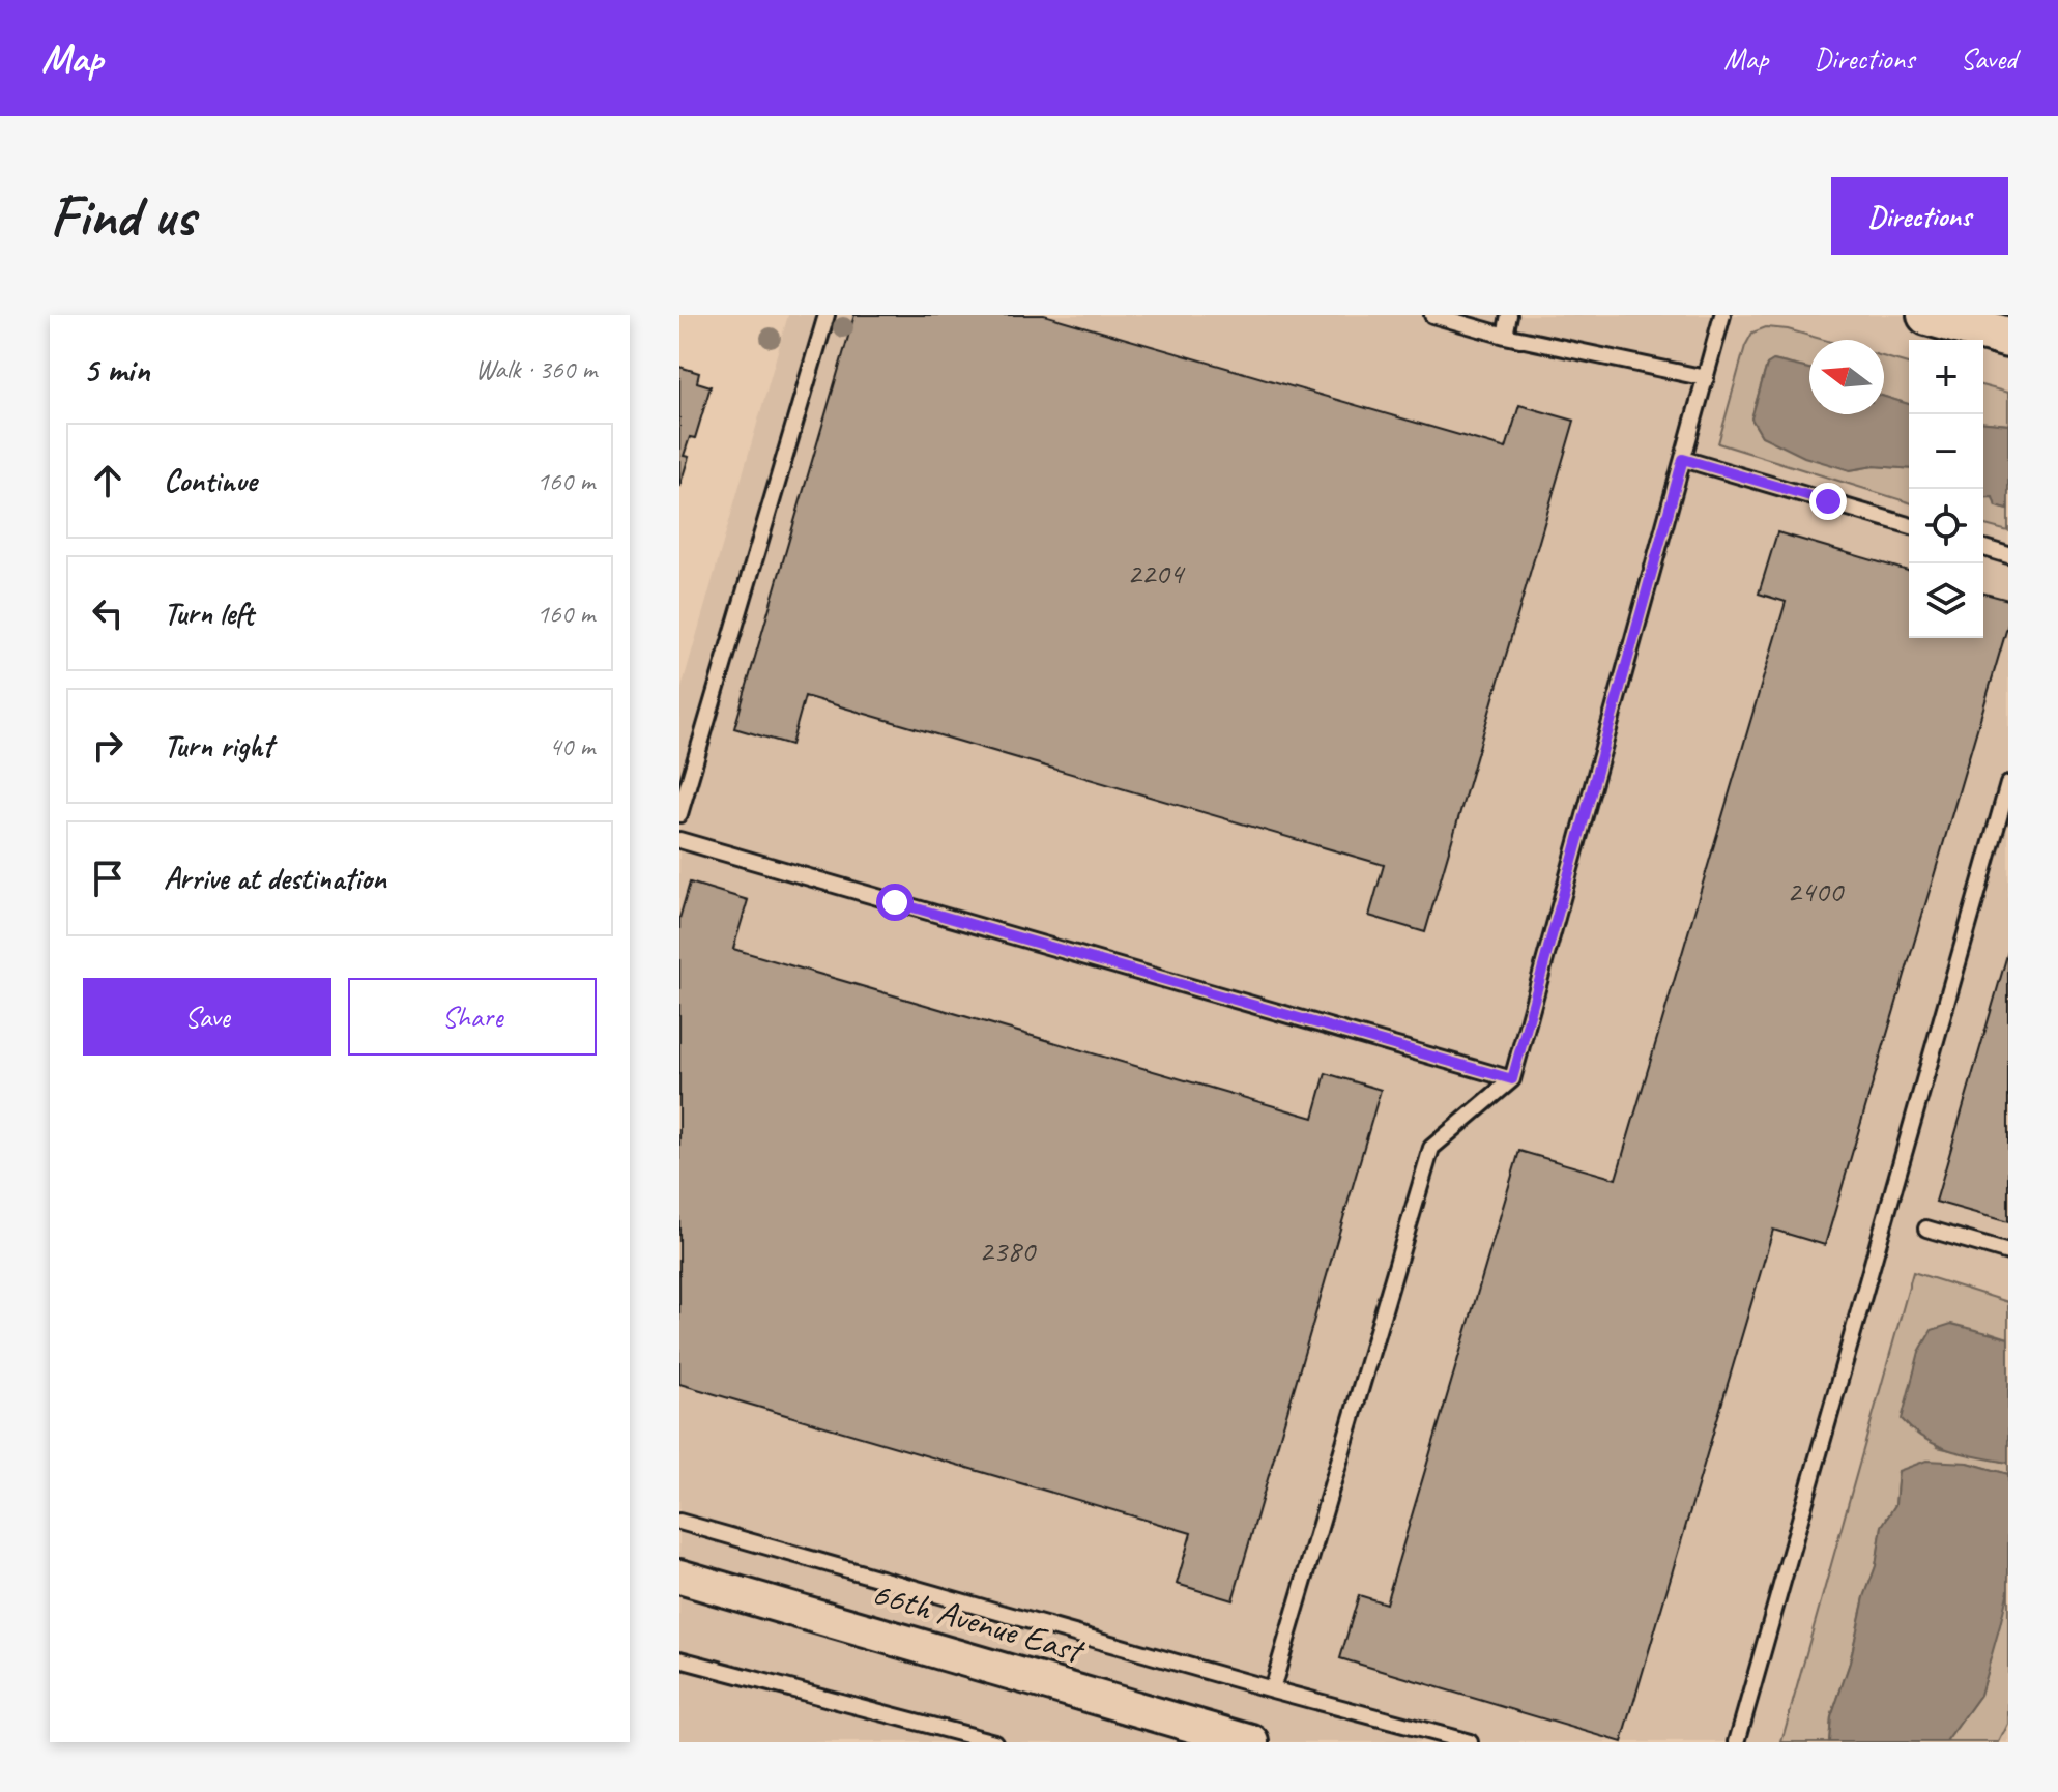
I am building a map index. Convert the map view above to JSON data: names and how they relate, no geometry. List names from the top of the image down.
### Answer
{
  "streets": {
    "street": ["66th Avenue East"]
  },
  "house_numbers": ["2204", "2400", "2380"],
  "north": "left",
  "page": {
    "header": "Map",
    "nav": ["Map", "Directions", "Saved"],
    "buttons": [
      "Directions",
      ["Save", "Share"]
    ],
    "title": "Find us",
    "heading": ["5 min", "Walk · 360 m"],
    "map_buttons": ["+", "−"],
    "list": [
      ["Continue", "160 m"],
      ["Turn left", "160 m"],
      ["Turn right", "40 m"],
      "Arrive at destination"
    ]
  }
}
